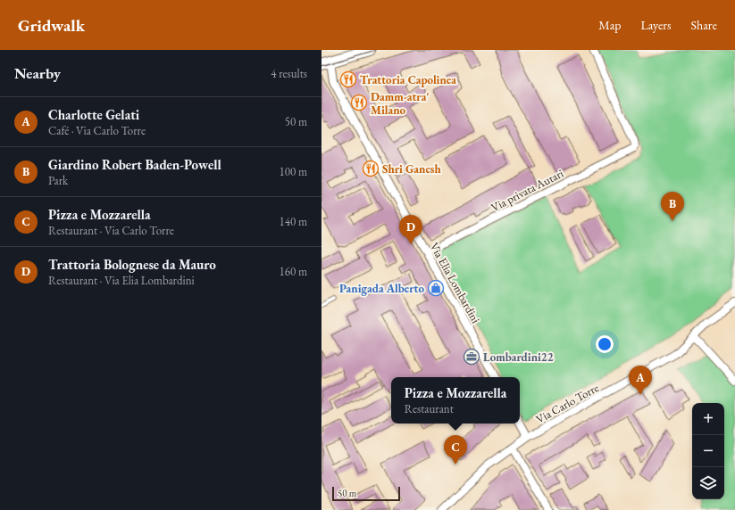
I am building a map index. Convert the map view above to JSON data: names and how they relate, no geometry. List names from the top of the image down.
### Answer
{
  "streets": {
    "street": ["Via privata Autari", "Via Elia Lombardini", "Via Carlo Torre"]
  },
  "crossings": [
    ["Via privata Autari", "Via Elia Lombardini"]
  ],
  "places": {
    "restaurant": ["Trattoria Capolinea", "Damm-atra' Milano", "Shri Ganesh"],
    "shop": ["Panigada Alberto"],
    "office": ["Lombardini22"]
  },
  "scale_bar": "50 m",
  "page": {
    "header": "Gridwalk",
    "nav": ["Map", "Layers", "Share"],
    "heading": ["Nearby", "4 results"],
    "list": [
      {
        "mark": "A",
        "name": "Charlotte Gelati",
        "note": "Café · Via Carlo Torre",
        "value": "50 m"
      },
      {
        "mark": "B",
        "name": "Giardino Robert Baden-Powell",
        "note": "Park",
        "value": "100 m"
      },
      {
        "mark": "C",
        "name": "Pizza e Mozzarella",
        "note": "Restaurant · Via Carlo Torre",
        "value": "140 m"
      },
      {
        "mark": "D",
        "name": "Trattoria Bolognese da Mauro",
        "note": "Restaurant · Via Elia Lombardini",
        "value": "160 m"
      }
    ],
    "pins": [
      "B",
      "D",
      "A",
      "C"
    ],
    "popup": ["Pizza e Mozzarella", "Restaurant"],
    "map_buttons": ["+", "−"],
    "scale": "50 m"
  }
}
